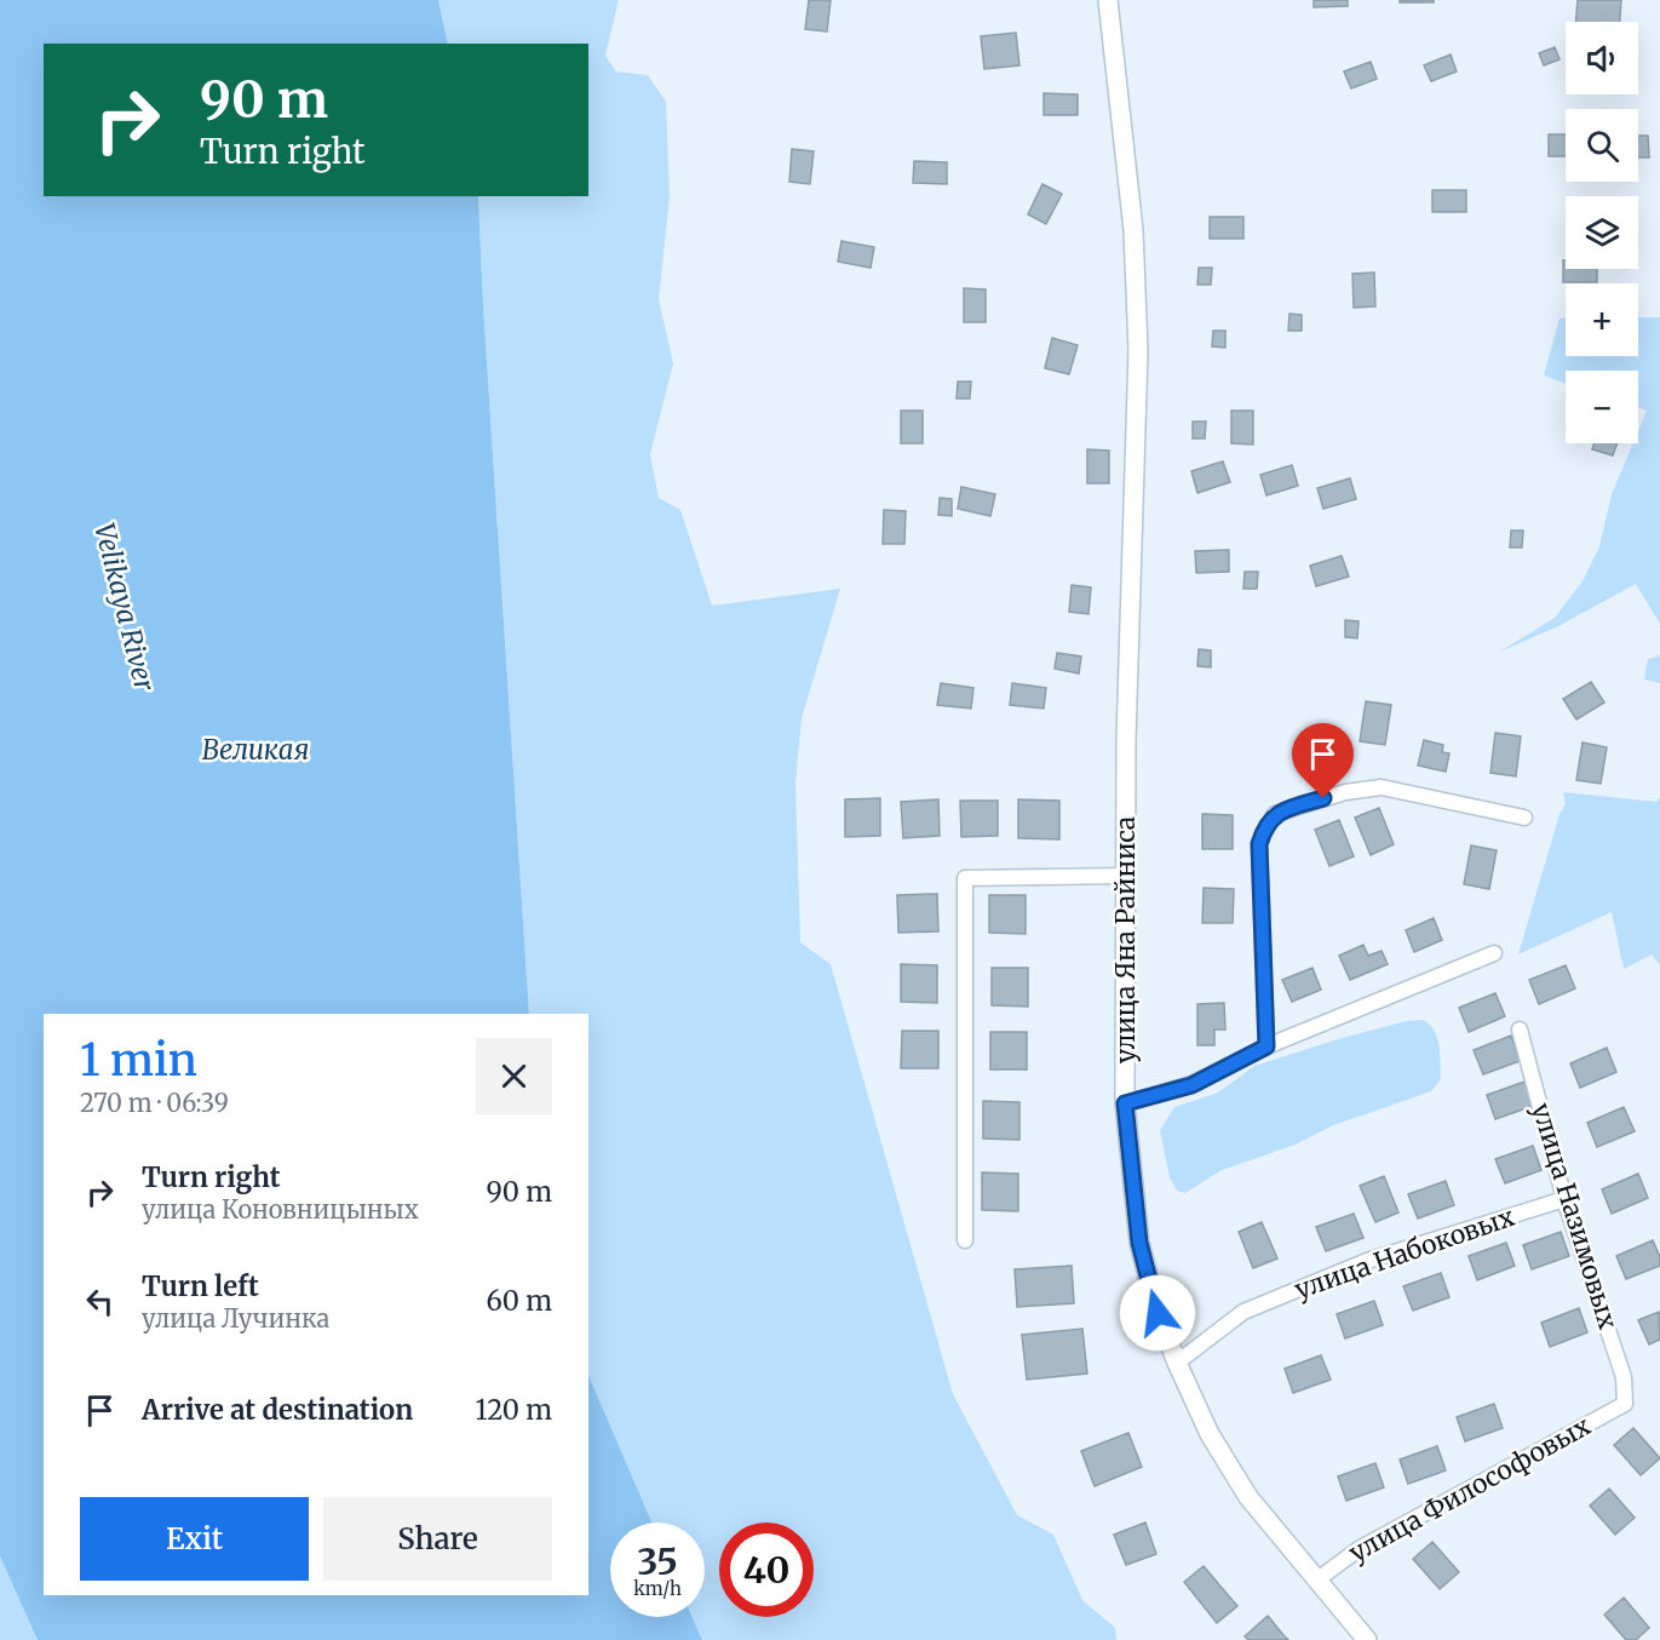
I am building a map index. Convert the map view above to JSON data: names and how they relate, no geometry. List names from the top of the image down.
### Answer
{
  "streets": {
    "street": [
      "улица Яна Райниса",
      "улица Назимовых",
      "улица Набоковых",
      "улица Философовых"
    ]
  },
  "crossings": [
    ["улица Яна Райниса", "улица Набоковых"],
    ["улица Яна Райниса", "улица Философовых"],
    ["улица Назимовых", "улица Набоковых"],
    ["улица Назимовых", "улица Философовых"]
  ],
  "water": ["Velikaya River", "Великая"],
  "page": {
    "map_buttons": ["+", "−"],
    "turn": ["90 m", "Turn right"],
    "heading": ["1 min", "270 m · 06:39"],
    "list": [
      {
        "name": "Turn right",
        "note": "улица Коновницыных",
        "value": "90 m"
      },
      {
        "name": "Turn left",
        "note": "улица Лучинка",
        "value": "60 m"
      },
      {
        "name": "Arrive at destination",
        "value": "120 m"
      }
    ],
    "buttons": ["Exit", "Share"],
    "speed": "35 km/h",
    "limit": "40"
  }
}
